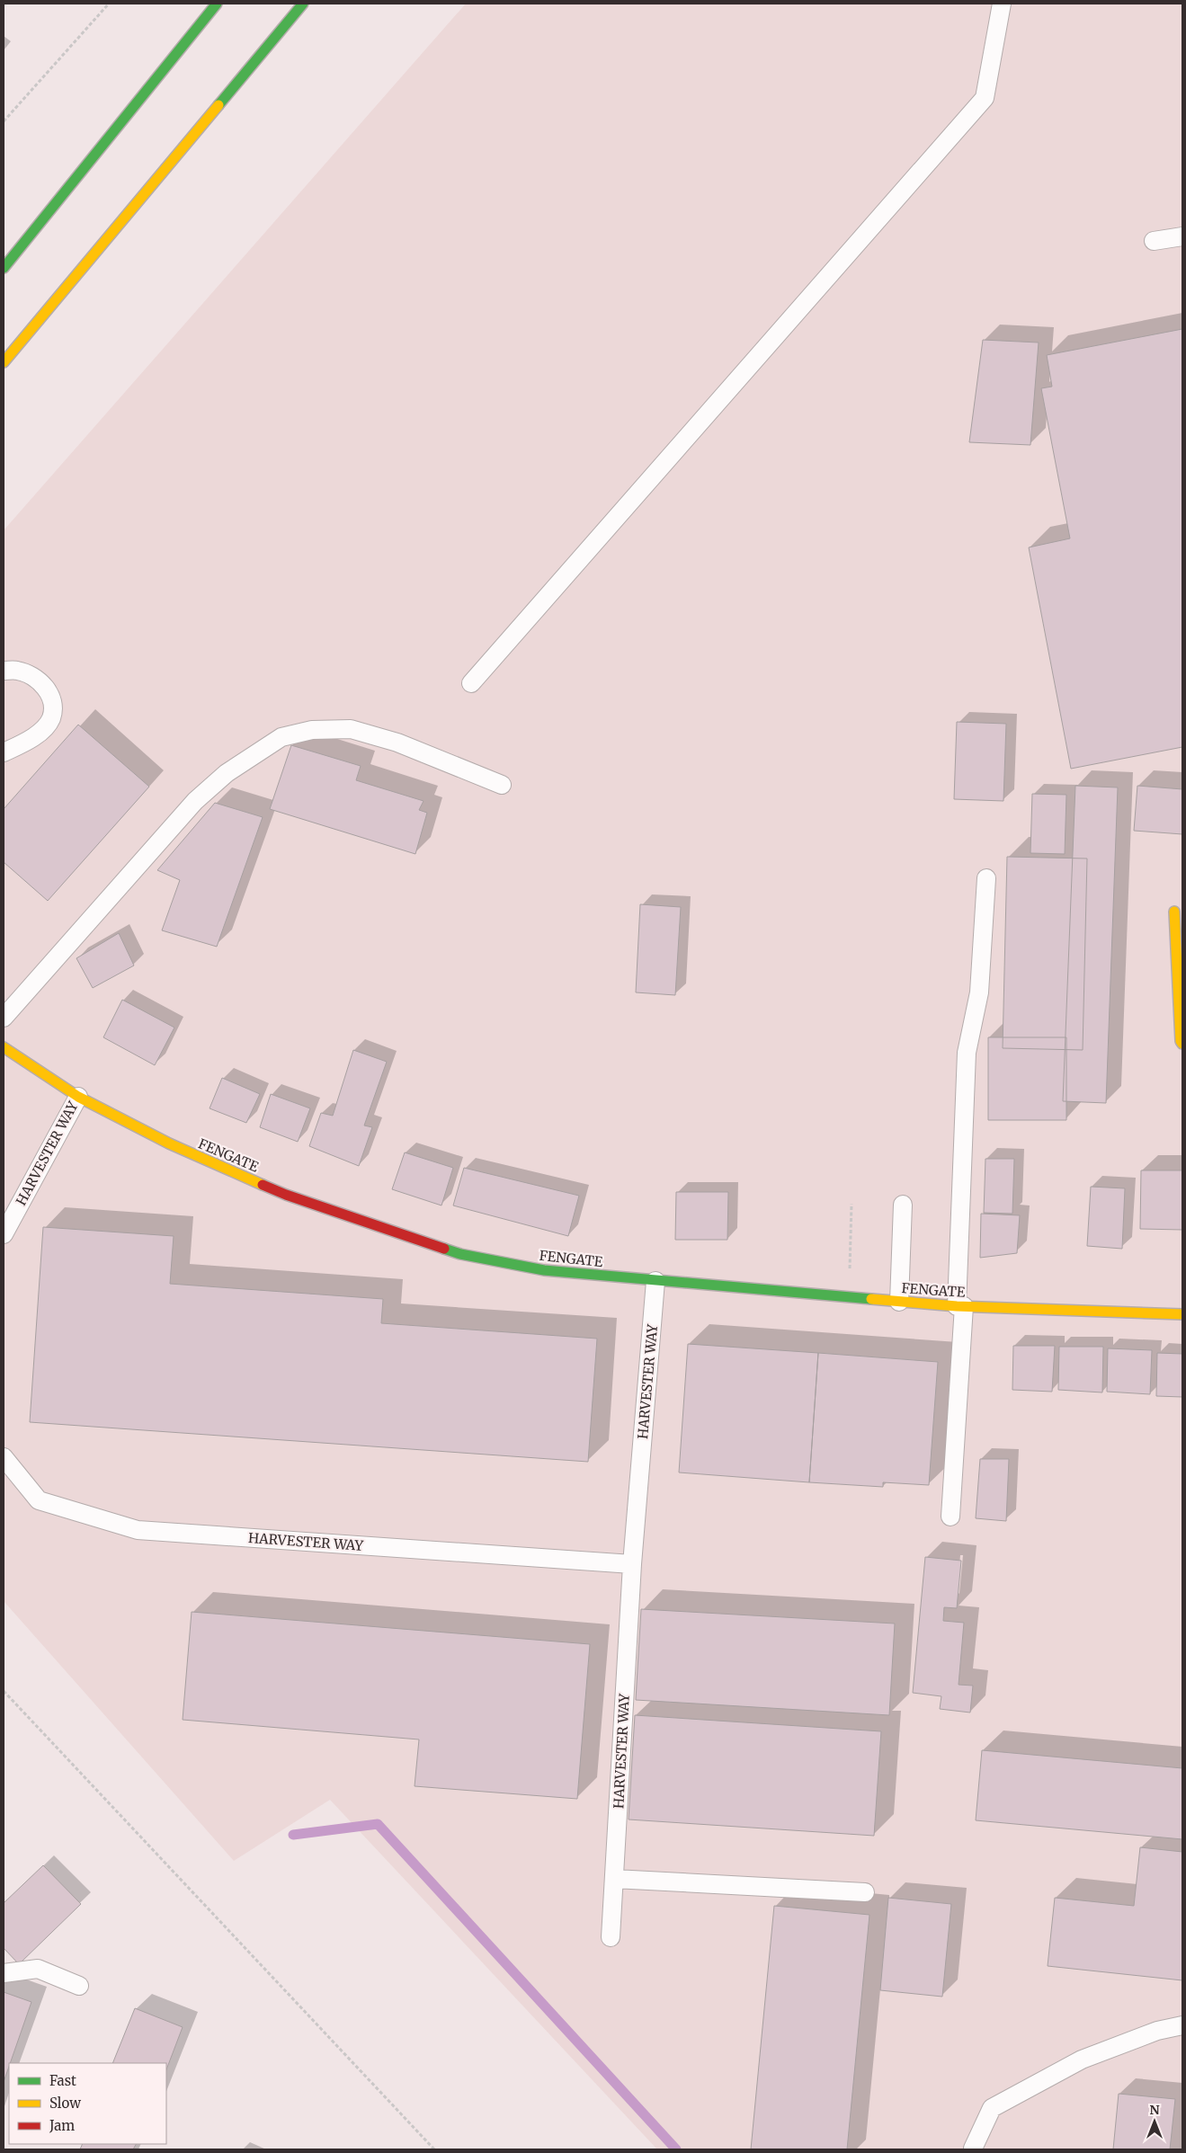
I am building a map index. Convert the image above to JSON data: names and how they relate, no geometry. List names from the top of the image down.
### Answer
{
  "streets": {
    "main road": ["FENGATE"],
    "lane": ["HARVESTER WAY"]
  },
  "crossings": [
    ["HARVESTER WAY", "FENGATE"]
  ],
  "legend": ["Fast", "Slow", "Jam"],
  "north": "top"
}
